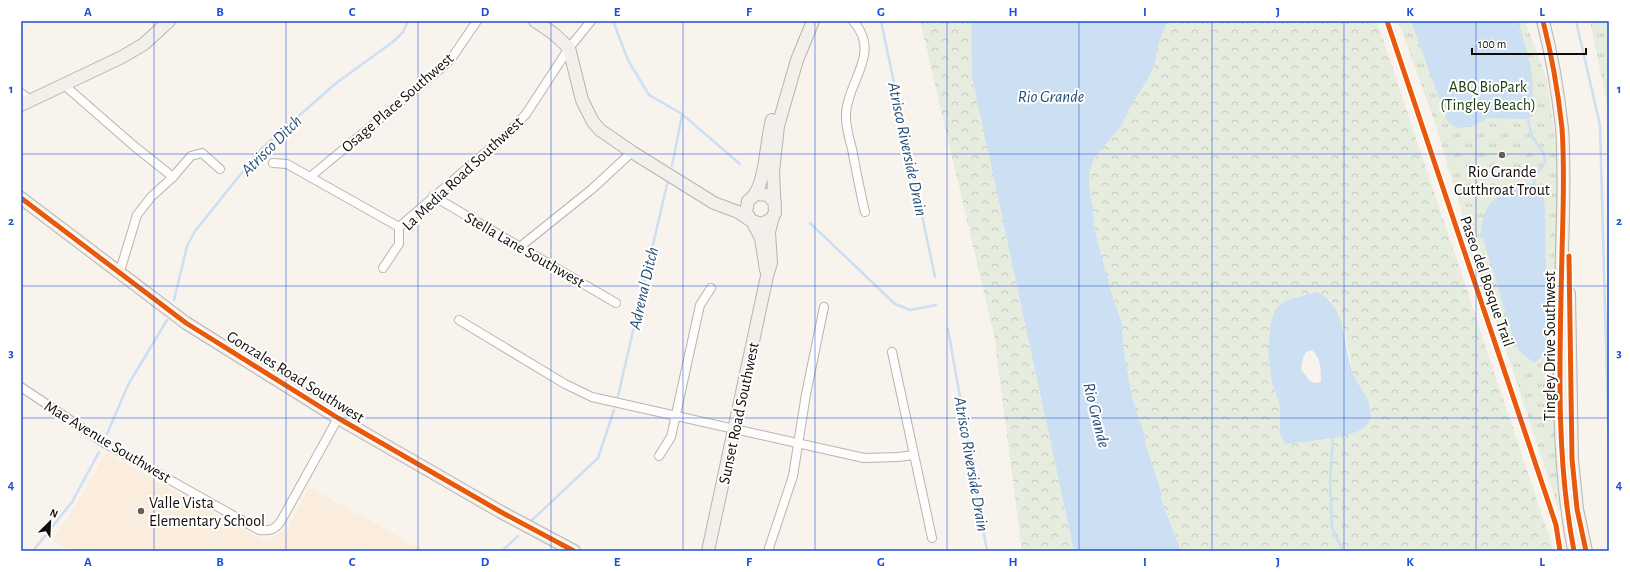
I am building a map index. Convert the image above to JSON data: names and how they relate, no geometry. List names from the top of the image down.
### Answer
{
  "streets": {
    "street": [
      "Osage Place Southwest",
      "La Media Road Southwest",
      "Stella Lane Southwest",
      "Tingley Drive Southwest",
      "Gonzales Road Southwest",
      "Sunset Road Southwest",
      "Mae Avenue Southwest"
    ],
    "cycle path": ["Paseo del Bosque Trail"]
  },
  "crossings": [
    ["La Media Road Southwest", "Stella Lane Southwest"],
    ["Gonzales Road Southwest", "Mae Avenue Southwest"]
  ],
  "water": [
    "Rio Grande",
    "Atrisco Ditch",
    "Atrisco Riverside Drain",
    "Adrenal Ditch"
  ],
  "parks": ["ABQ BioPark (Tingley Beach)"],
  "places": ["Rio Grande Cutthroat Trout", "Valle Vista Elementary School"],
  "scale_bar": "100 m",
  "north": "top right",
  "grid": {
    "columns": [
      "A",
      "B",
      "C",
      "D",
      "E",
      "F",
      "G",
      "H",
      "I",
      "J",
      "K",
      "L"
    ],
    "rows": [
      "1",
      "2",
      "3",
      "4"
    ]
  }
}
